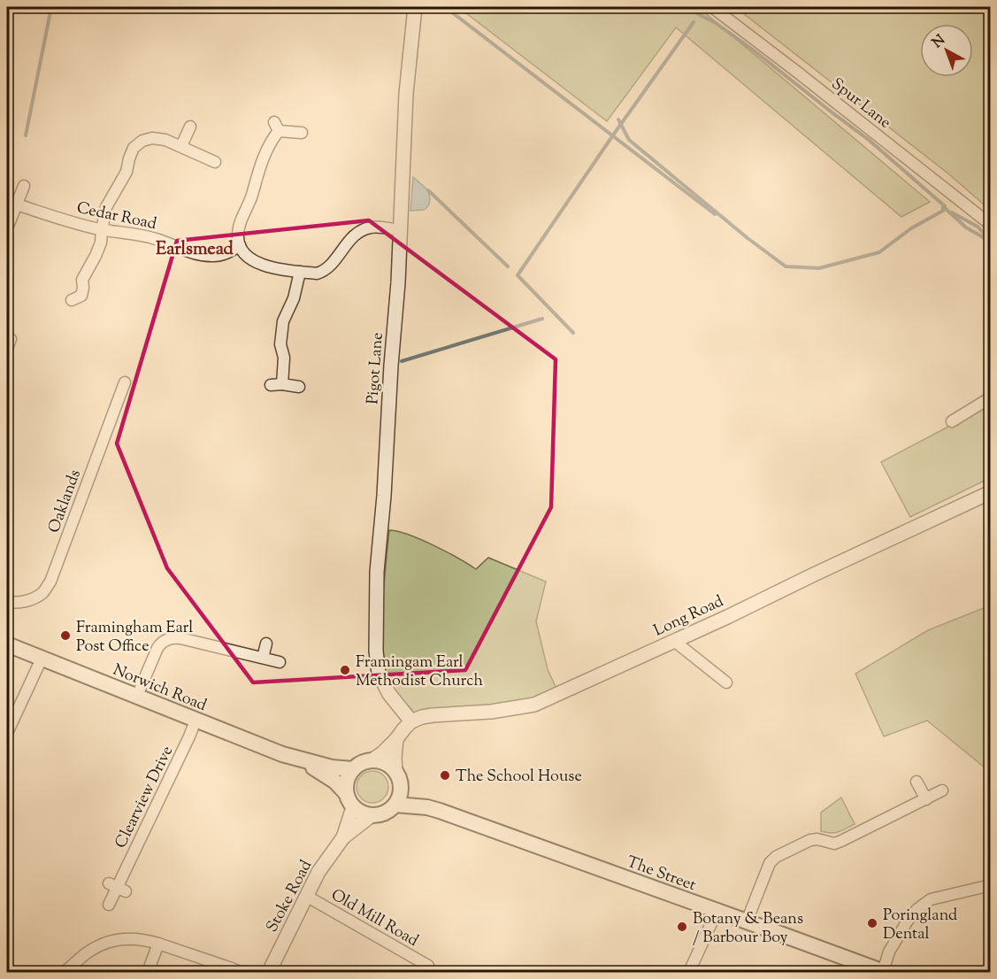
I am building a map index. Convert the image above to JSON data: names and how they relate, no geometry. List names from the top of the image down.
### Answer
{
  "streets": {
    "main road": ["Norwich Road", "The Street"],
    "street": [
      "Spur Lane",
      "Cedar Road",
      "Pigot Lane",
      "Oaklands",
      "Long Road",
      "Clearview Drive",
      "Stoke Road",
      "Old Mill Road"
    ]
  },
  "crossings": [
    ["Pigot Lane", "Long Road"],
    ["Norwich Road", "Clearview Drive"],
    ["Norwich Road", "The Street"],
    ["Norwich Road", "Stoke Road"],
    ["The Street", "Stoke Road"],
    ["Stoke Road", "Old Mill Road"]
  ],
  "districts": ["Earlsmead"],
  "places": [
    "Framingham Earl Post Office",
    "Framingam Earl Methodist Church",
    "The School House",
    "Poringland Dental",
    "Botany & Beans / Barbour Boy"
  ],
  "north": "top left"
}
